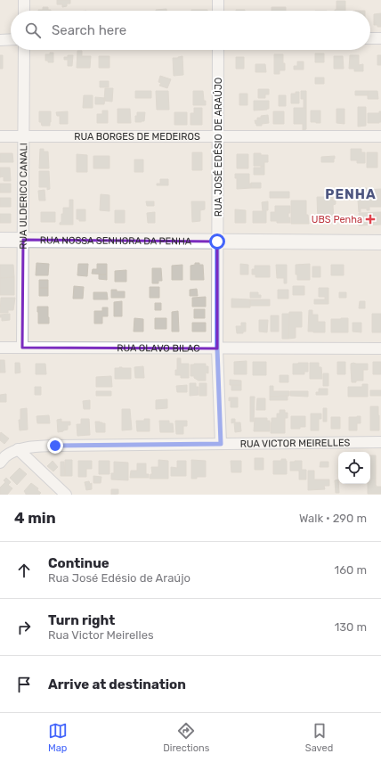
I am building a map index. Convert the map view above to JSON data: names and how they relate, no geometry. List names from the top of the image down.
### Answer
{
  "streets": {
    "street": [
      "RUA BORGES DE MEDEIROS",
      "RUA JOSÉ EDÉSIO DE ARAÚJO",
      "RUA ULDERICO CANALI",
      "RUA NOSSA SENHORA DA PENHA",
      "RUA OLAVO BILAC",
      "RUA VICTOR MEIRELLES"
    ]
  },
  "crossings": [
    ["RUA BORGES DE MEDEIROS", "RUA JOSÉ EDÉSIO DE ARAÚJO"],
    ["RUA BORGES DE MEDEIROS", "RUA ULDERICO CANALI"],
    ["RUA JOSÉ EDÉSIO DE ARAÚJO", "RUA NOSSA SENHORA DA PENHA"],
    ["RUA JOSÉ EDÉSIO DE ARAÚJO", "RUA OLAVO BILAC"],
    ["RUA JOSÉ EDÉSIO DE ARAÚJO", "RUA VICTOR MEIRELLES"],
    ["RUA ULDERICO CANALI", "RUA NOSSA SENHORA DA PENHA"],
    ["RUA ULDERICO CANALI", "RUA OLAVO BILAC"]
  ],
  "districts": ["PENHA"],
  "places": {
    "health": ["UBS Penha"]
  },
  "page": {
    "search": "Search here",
    "heading": ["4 min", "Walk · 290 m"],
    "list": [
      ["Continue", "Rua José Edésio de Araújo", "160 m"],
      ["Turn right", "Rua Victor Meirelles", "130 m"],
      "Arrive at destination"
    ],
    "nav": ["Map", "Directions", "Saved"]
  }
}
